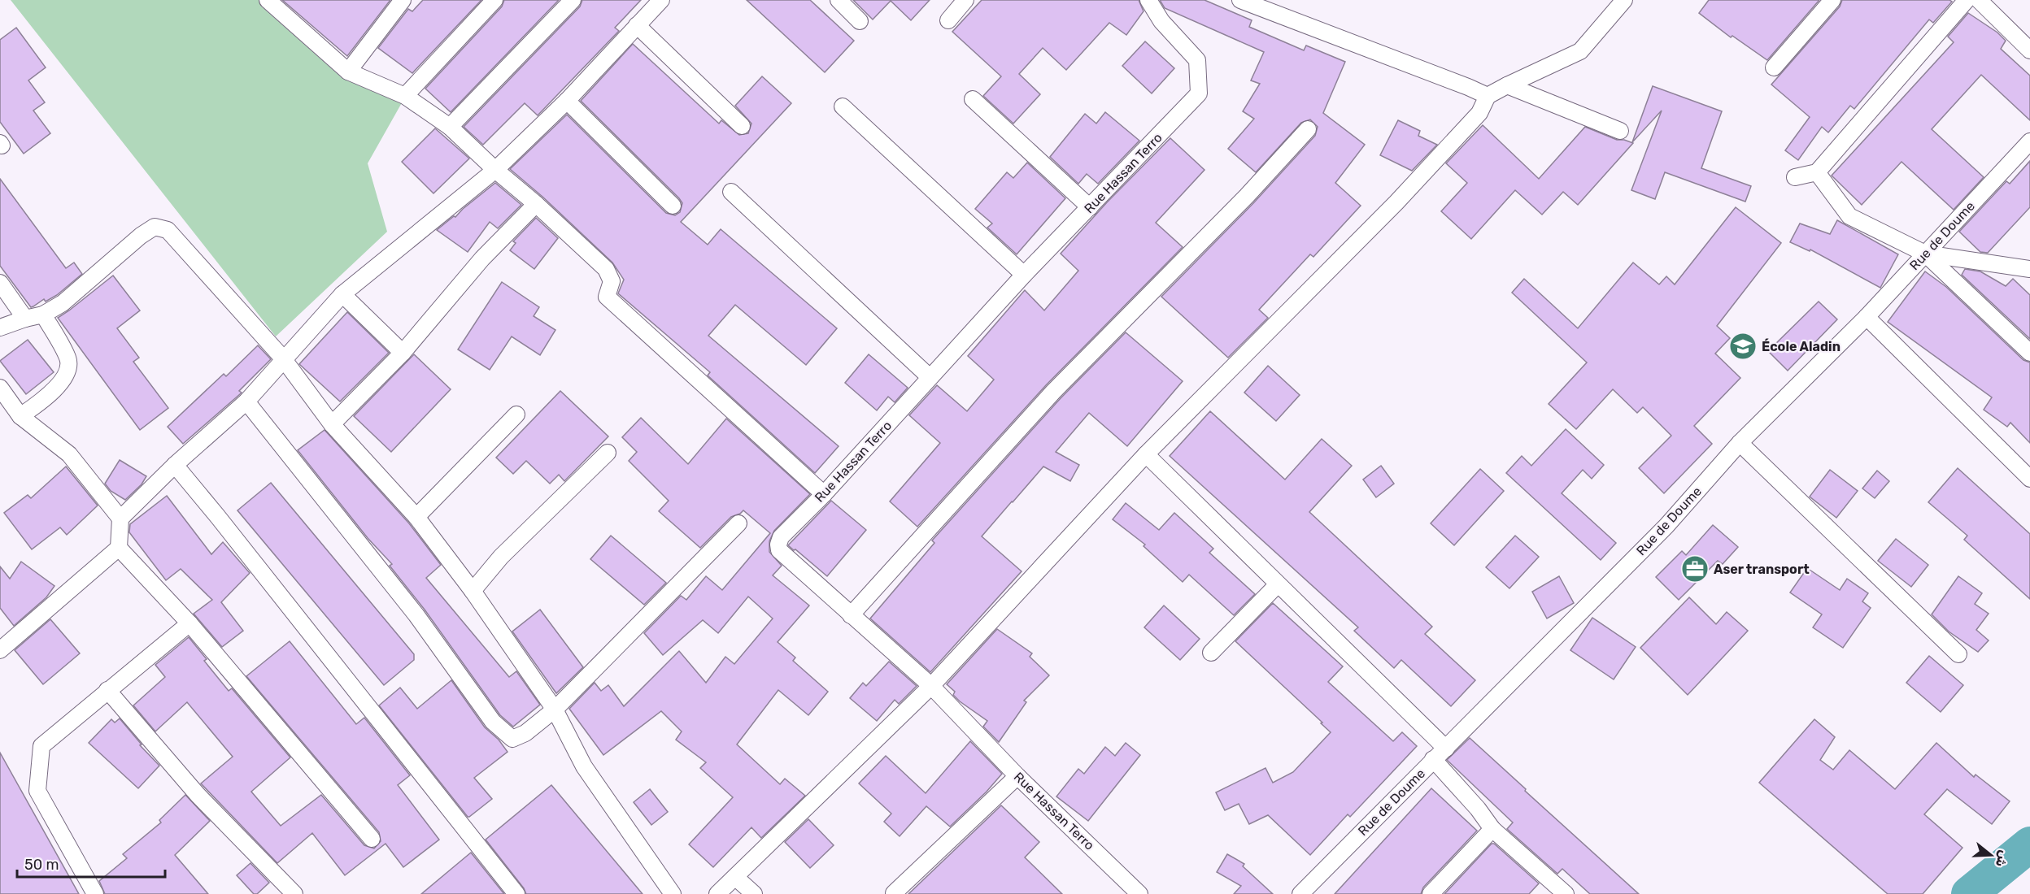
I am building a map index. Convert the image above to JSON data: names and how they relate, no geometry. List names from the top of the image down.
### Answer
{
  "streets": {
    "street": ["Rue Hassan Terro", "Rue de Doume"]
  },
  "places": {
    "school or university": ["École Aladin"],
    "office": ["Aser transport"]
  },
  "scale_bar": "50 m",
  "north": "right"
}
